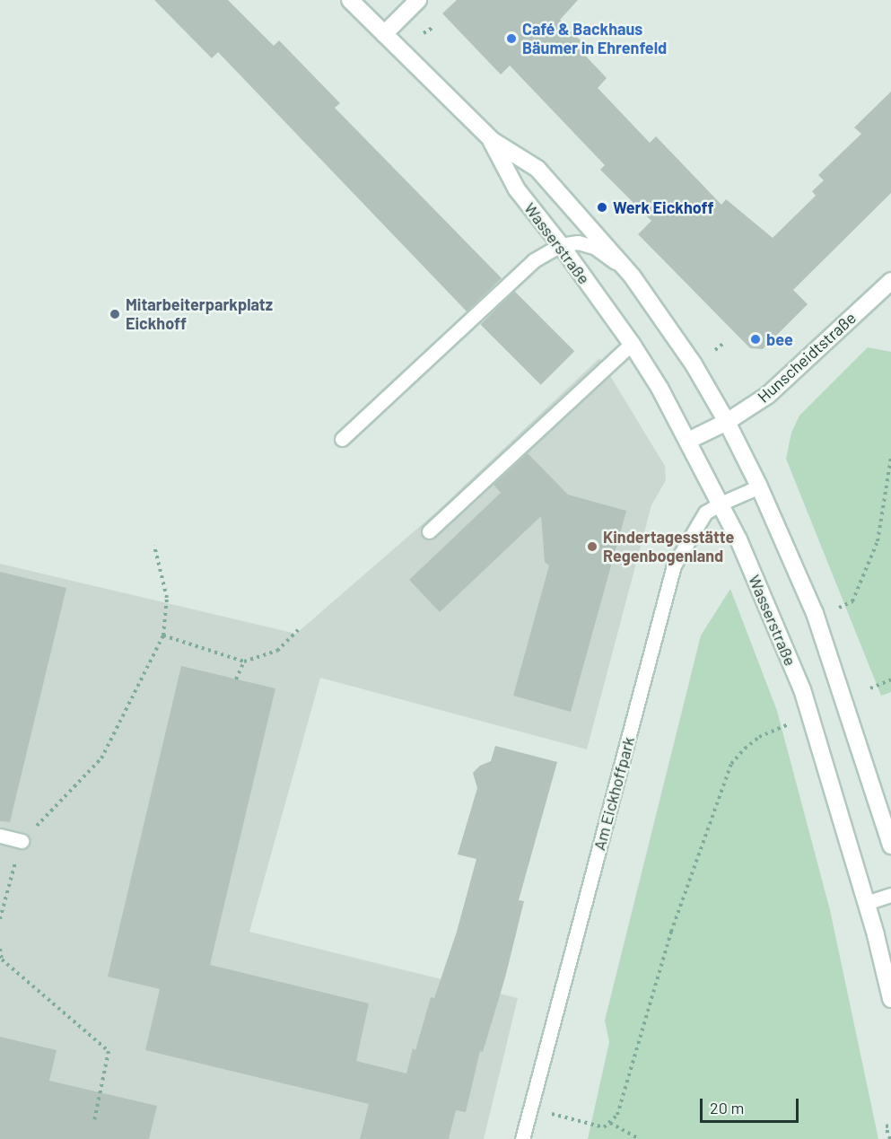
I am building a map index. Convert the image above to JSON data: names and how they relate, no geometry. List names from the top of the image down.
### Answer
{
  "streets": {
    "main road": ["Wasserstraße", "Hunscheidtstraße"],
    "lane": ["Am Eickhoffpark"]
  },
  "crossings": [
    ["Wasserstraße", "Hunscheidtstraße"],
    ["Wasserstraße", "Am Eickhoffpark"]
  ],
  "places": [
    "Café & Backhaus Bäumer in Ehrenfeld",
    "Werk Eickhoff",
    "Mitarbeiterparkplatz Eickhoff",
    "bee",
    "Kindertagesstätte Regenbogenland"
  ],
  "scale_bar": "20 m"
}
